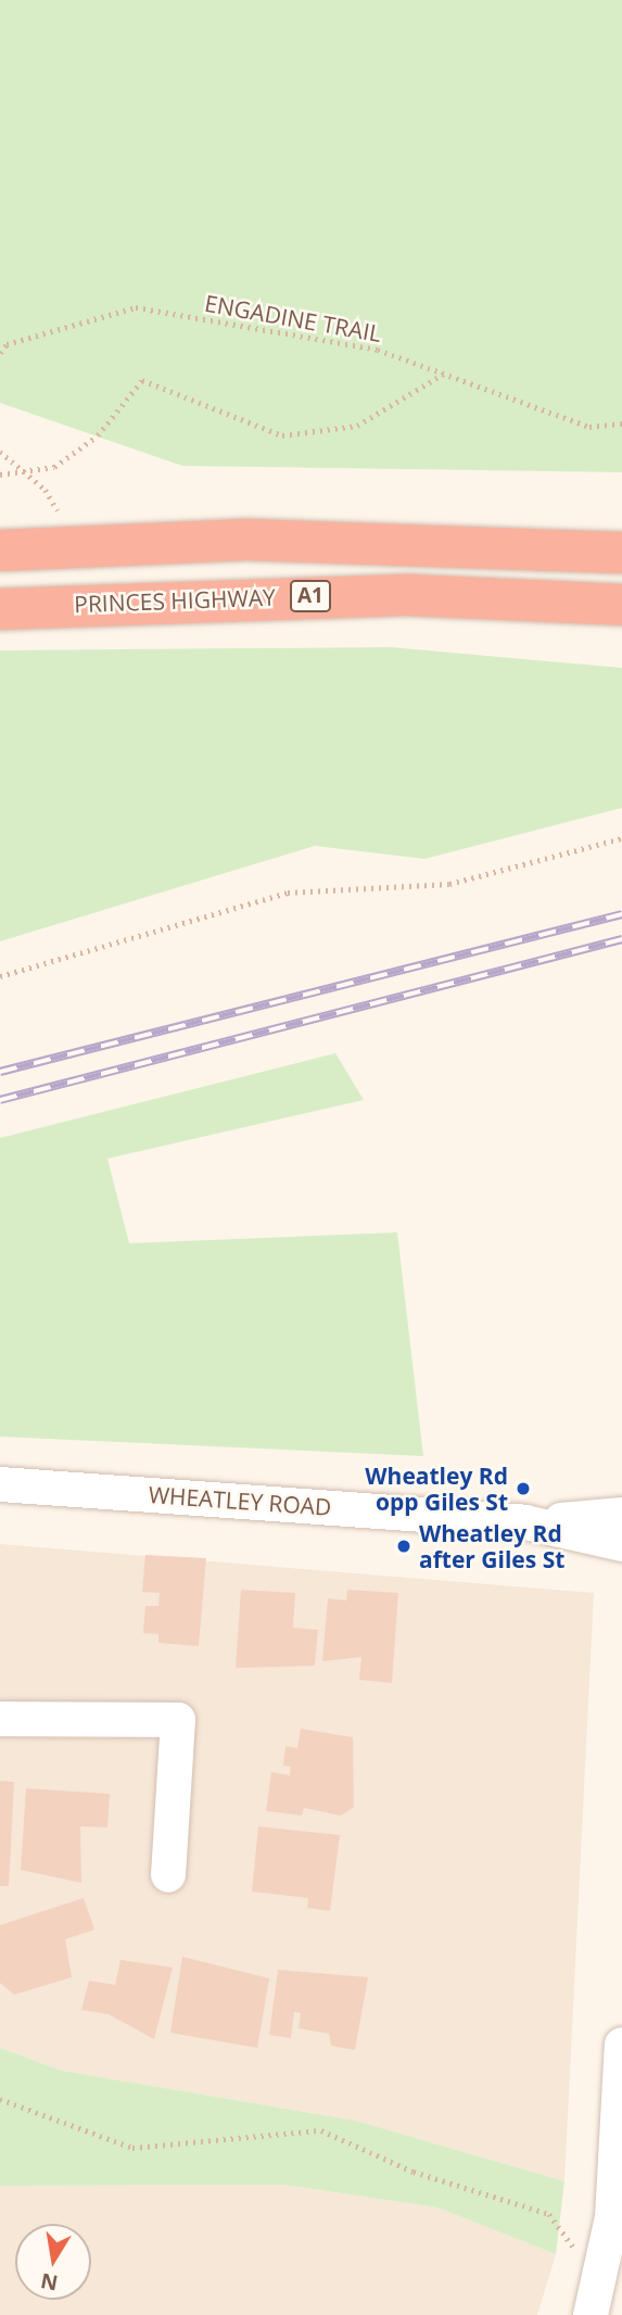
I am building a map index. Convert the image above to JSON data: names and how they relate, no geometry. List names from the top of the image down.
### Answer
{
  "streets": {
    "highway": ["A1", "PRINCES HIGHWAY"],
    "street": ["WHEATLEY ROAD"],
    "path": ["ENGADINE TRAIL"]
  },
  "places": ["Wheatley Rd opp Giles St", "Wheatley Rd after Giles St"],
  "north": "bottom"
}
